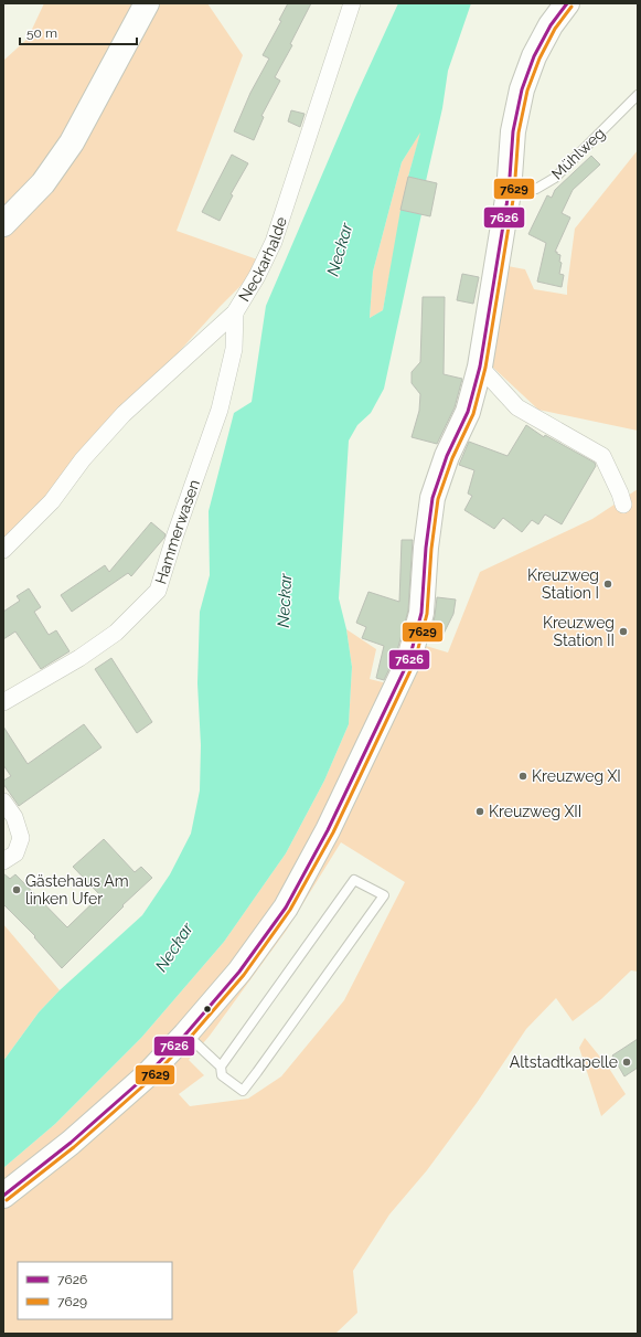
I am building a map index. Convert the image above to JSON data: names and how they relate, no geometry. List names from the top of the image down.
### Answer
{
  "streets": {
    "street": ["Neckarhalde", "Hammerwasen"],
    "lane": ["Mühlweg"]
  },
  "crossings": [
    ["Neckarhalde", "Hammerwasen"]
  ],
  "water": ["Neckar"],
  "places": [
    "Kreuzweg Station I",
    "Kreuzweg Station II",
    "Kreuzweg XI",
    "Kreuzweg XII",
    "Gästehaus Am linken Ufer",
    "Altstadtkapelle"
  ],
  "lines": ["transit line 7626", "transit line 7629"],
  "legend": ["7626", "7629"],
  "scale_bar": "50 m"
}
